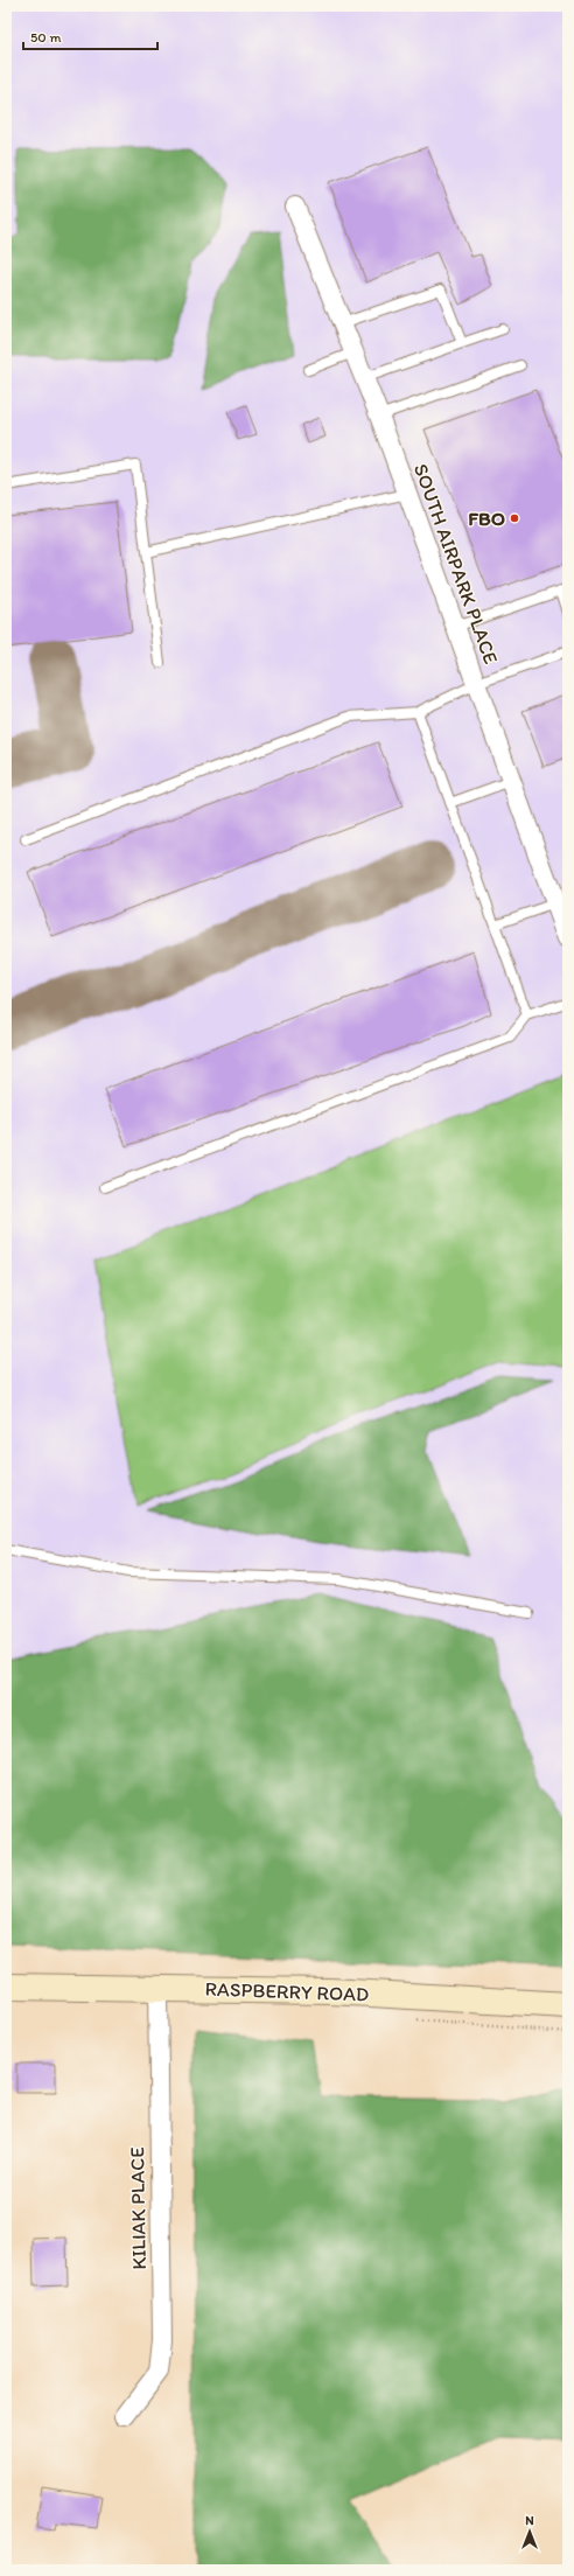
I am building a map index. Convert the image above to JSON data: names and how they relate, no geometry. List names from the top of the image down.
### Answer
{
  "streets": {
    "street": ["SOUTH AIRPARK PLACE", "RASPBERRY ROAD", "KILIAK PLACE"]
  },
  "crossings": [
    ["RASPBERRY ROAD", "KILIAK PLACE"]
  ],
  "places": ["FBO"],
  "scale_bar": "50 m",
  "north": "top"
}
